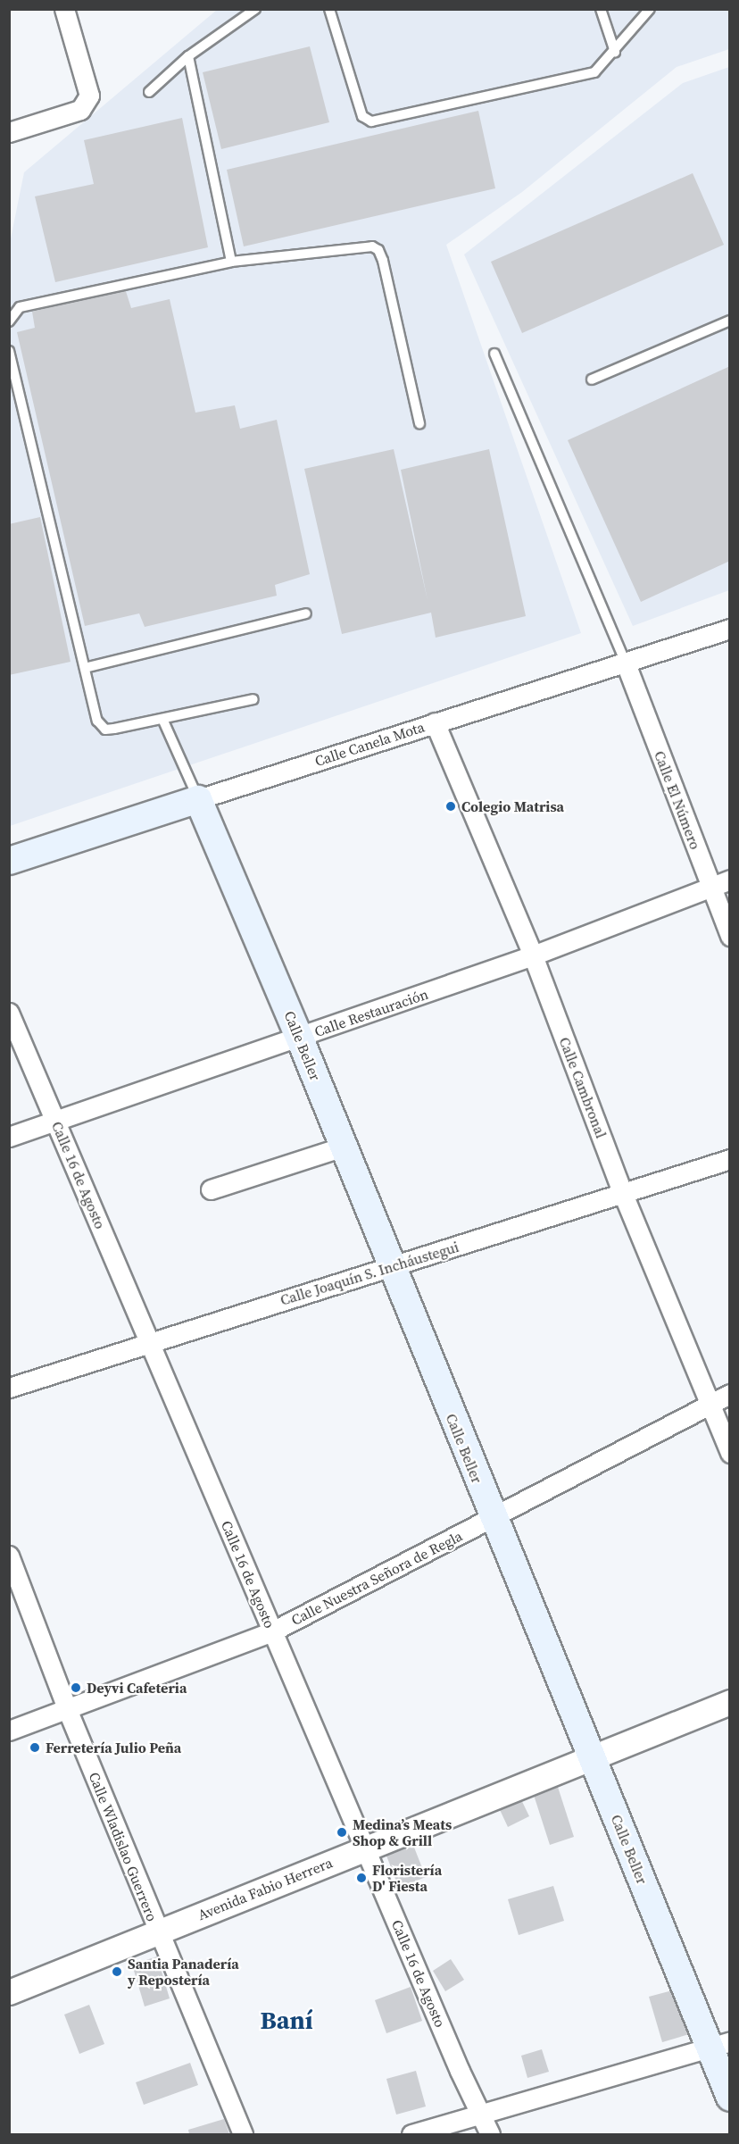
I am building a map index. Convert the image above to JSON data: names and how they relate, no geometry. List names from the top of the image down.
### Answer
{
  "streets": {
    "main road": ["Calle Canela Mota", "Calle Beller"],
    "street": [
      "Calle El Número",
      "Calle Restauración",
      "Calle Cambronal",
      "Calle 16 de Agosto",
      "Calle Joaquín S. Incháustegui",
      "Calle Nuestra Señora de Regla",
      "Calle Wladislao Guerrero",
      "Avenida Fabio Herrera"
    ]
  },
  "crossings": [
    ["Calle Canela Mota", "Calle El Número"],
    ["Calle Canela Mota", "Calle Beller"],
    ["Calle Canela Mota", "Calle Cambronal"],
    ["Calle El Número", "Calle Restauración"],
    ["Calle Restauración", "Calle Beller"],
    ["Calle Restauración", "Calle Cambronal"],
    ["Calle Restauración", "Calle 16 de Agosto"],
    ["Calle Beller", "Calle Joaquín S. Incháustegui"],
    ["Calle Beller", "Calle Nuestra Señora de Regla"],
    ["Calle Beller", "Avenida Fabio Herrera"],
    ["Calle Cambronal", "Calle Joaquín S. Incháustegui"],
    ["Calle Cambronal", "Calle Nuestra Señora de Regla"],
    ["Calle 16 de Agosto", "Calle Joaquín S. Incháustegui"],
    ["Calle 16 de Agosto", "Calle Nuestra Señora de Regla"],
    ["Calle 16 de Agosto", "Avenida Fabio Herrera"],
    ["Calle Nuestra Señora de Regla", "Calle Wladislao Guerrero"],
    ["Calle Wladislao Guerrero", "Avenida Fabio Herrera"]
  ],
  "districts": ["Baní"],
  "places": [
    "Colegio Matrisa",
    "Deyvi Cafeteria",
    "Ferretería Julio Peña",
    "Medina’s Meats Shop & Grill",
    "Floristería D' Fiesta",
    "Santia Panadería y Repostería"
  ]
}
